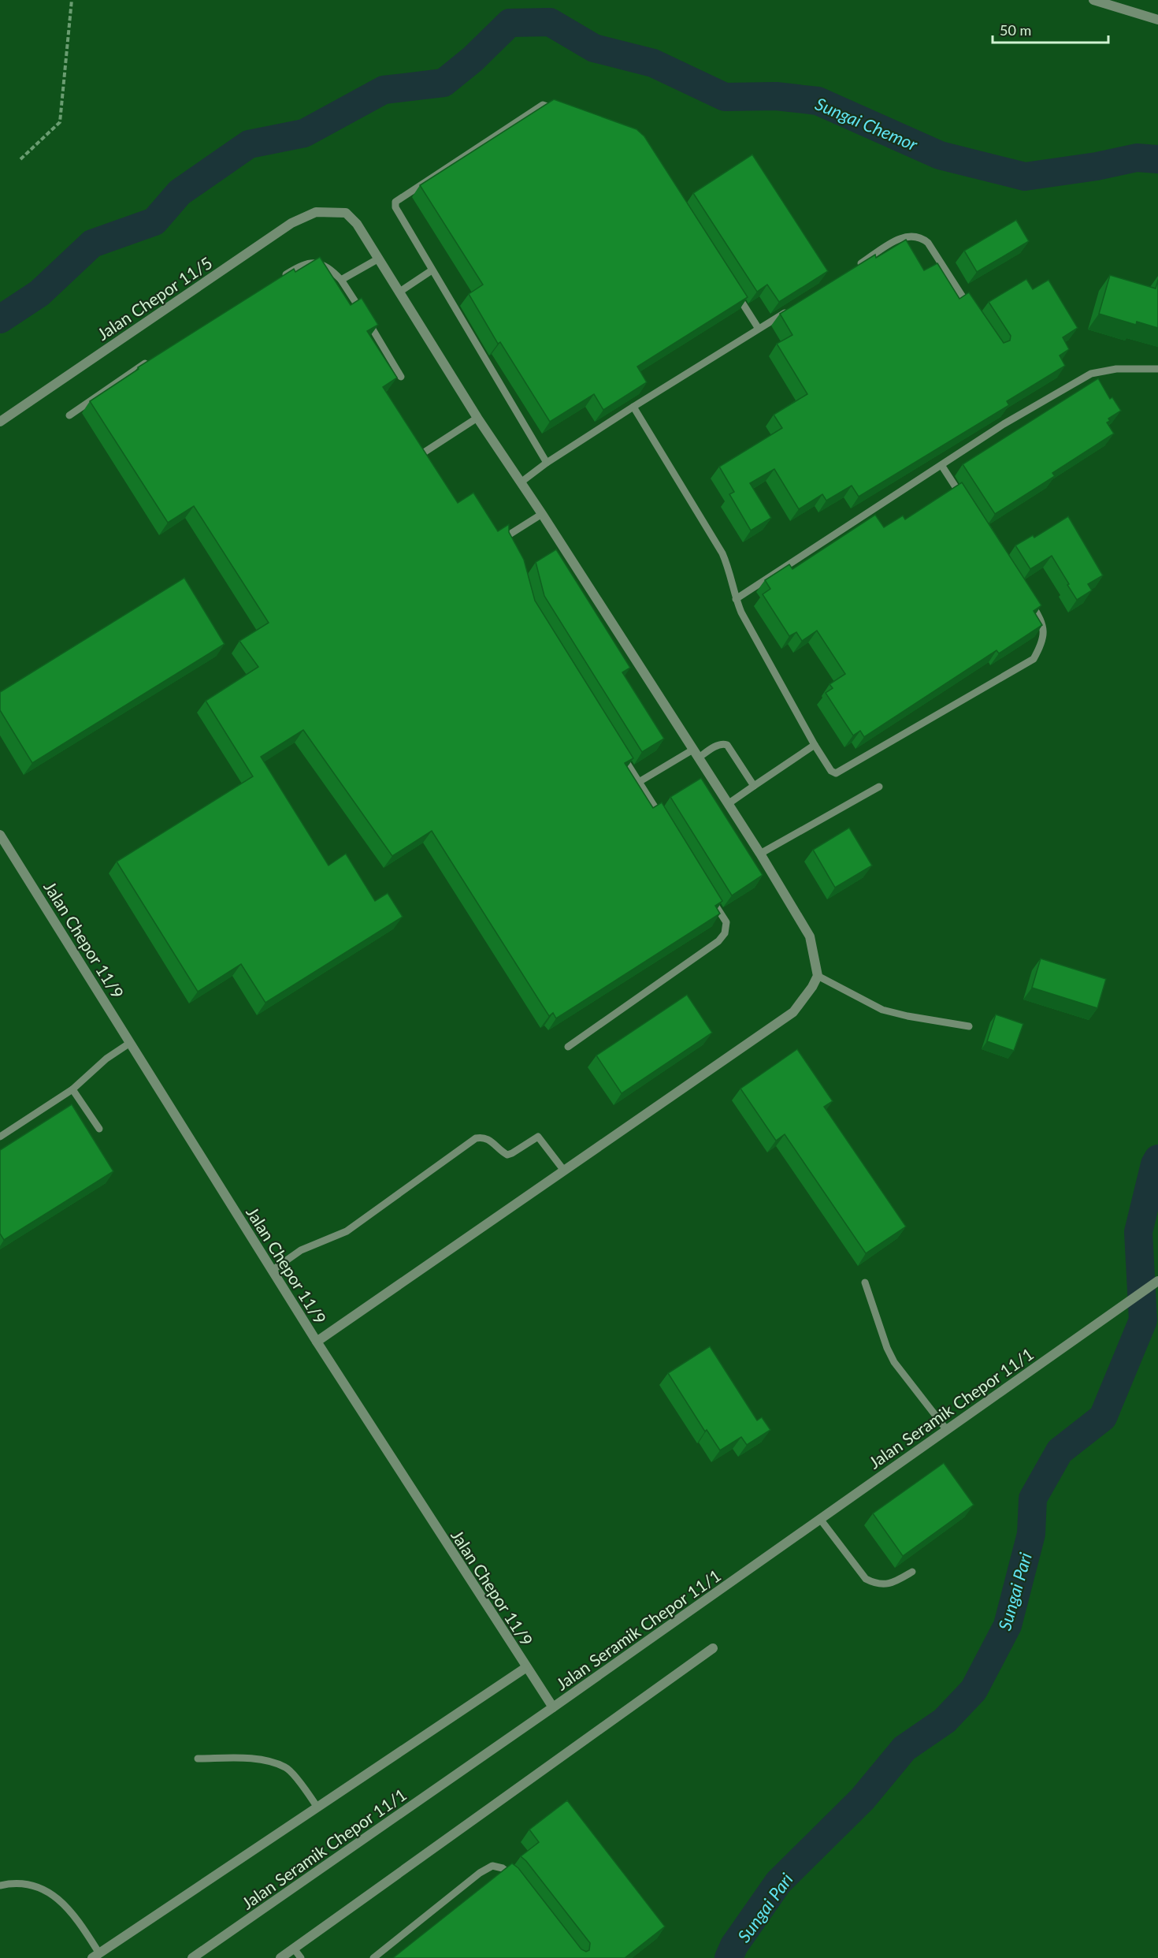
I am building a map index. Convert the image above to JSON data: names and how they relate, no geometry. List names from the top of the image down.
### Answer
{
  "streets": {
    "street": ["Jalan Chepor 11/5", "Jalan Chepor 11/9", "Jalan Seramik Chepor 11/1"]
  },
  "crossings": [
    ["Jalan Chepor 11/9", "Jalan Seramik Chepor 11/1"]
  ],
  "water": ["Sungai Chemor", "Sungai Pari"],
  "scale_bar": "50 m"
}
